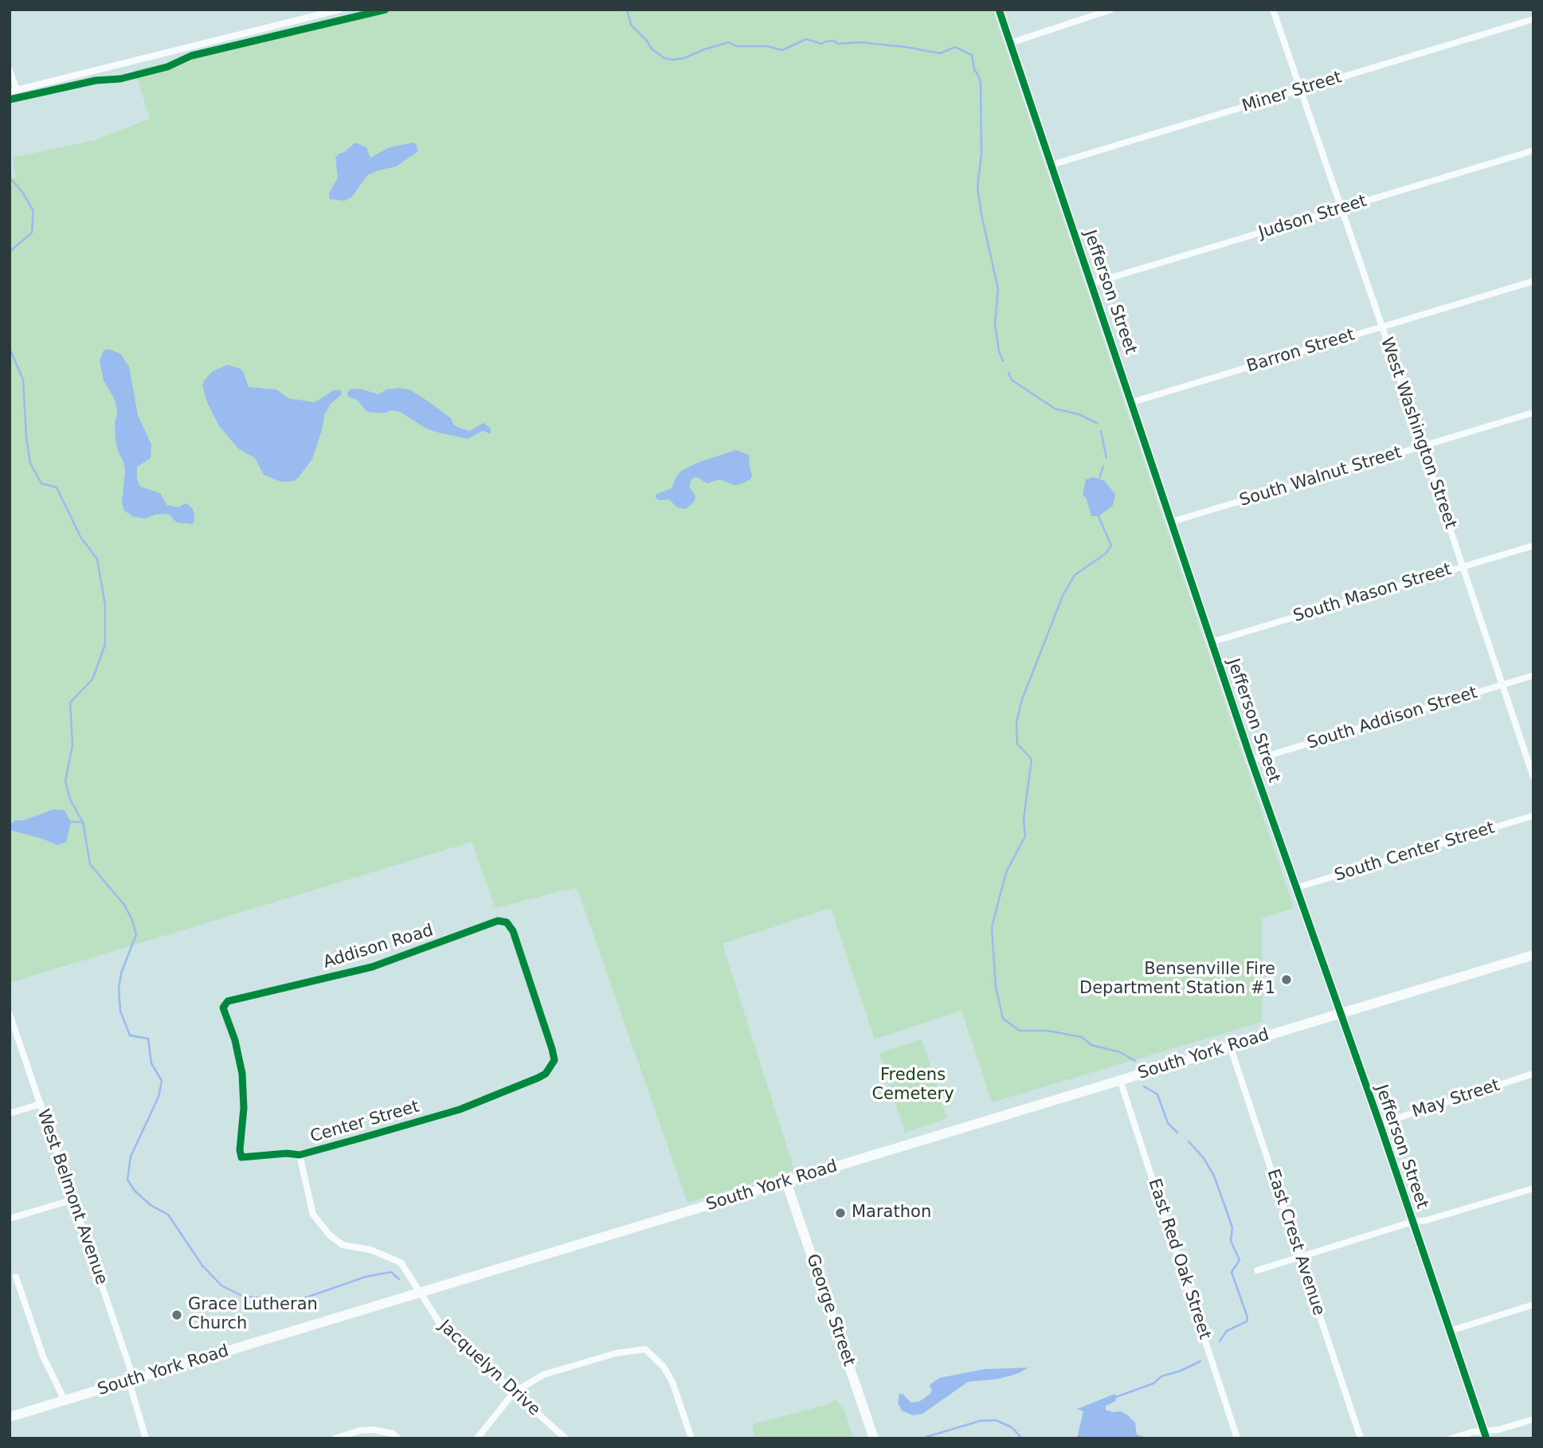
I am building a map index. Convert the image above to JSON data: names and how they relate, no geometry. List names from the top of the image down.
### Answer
{
  "streets": {
    "street": [
      "Miner Street",
      "Judson Street",
      "Jefferson Street",
      "Barron Street",
      "West Washington Street",
      "South Walnut Street",
      "South Mason Street",
      "South Addison Street",
      "South Center Street",
      "Addison Road",
      "South York Road",
      "May Street",
      "Center Street",
      "West Belmont Avenue",
      "East Crest Avenue",
      "East Red Oak Street",
      "George Street",
      "Jacquelyn Drive"
    ]
  },
  "crossings": [
    ["Miner Street", "Jefferson Street"],
    ["Miner Street", "West Washington Street"],
    ["Judson Street", "Jefferson Street"],
    ["Judson Street", "West Washington Street"],
    ["Jefferson Street", "Barron Street"],
    ["Jefferson Street", "South Walnut Street"],
    ["Jefferson Street", "South Mason Street"],
    ["Jefferson Street", "South Addison Street"],
    ["Jefferson Street", "South Center Street"],
    ["Jefferson Street", "South York Road"],
    ["Jefferson Street", "May Street"],
    ["Barron Street", "West Washington Street"],
    ["West Washington Street", "South Walnut Street"],
    ["West Washington Street", "South Mason Street"],
    ["West Washington Street", "South Addison Street"],
    ["Addison Road", "Center Street"],
    ["South York Road", "West Belmont Avenue"],
    ["South York Road", "East Crest Avenue"],
    ["South York Road", "East Red Oak Street"],
    ["South York Road", "George Street"],
    ["South York Road", "Jacquelyn Drive"],
    ["Center Street", "Jacquelyn Drive"]
  ],
  "parks": ["Fredens Cemetery"],
  "places": ["Bensenville Fire Department Station #1", "Marathon", "Grace Lutheran Church"]
}
